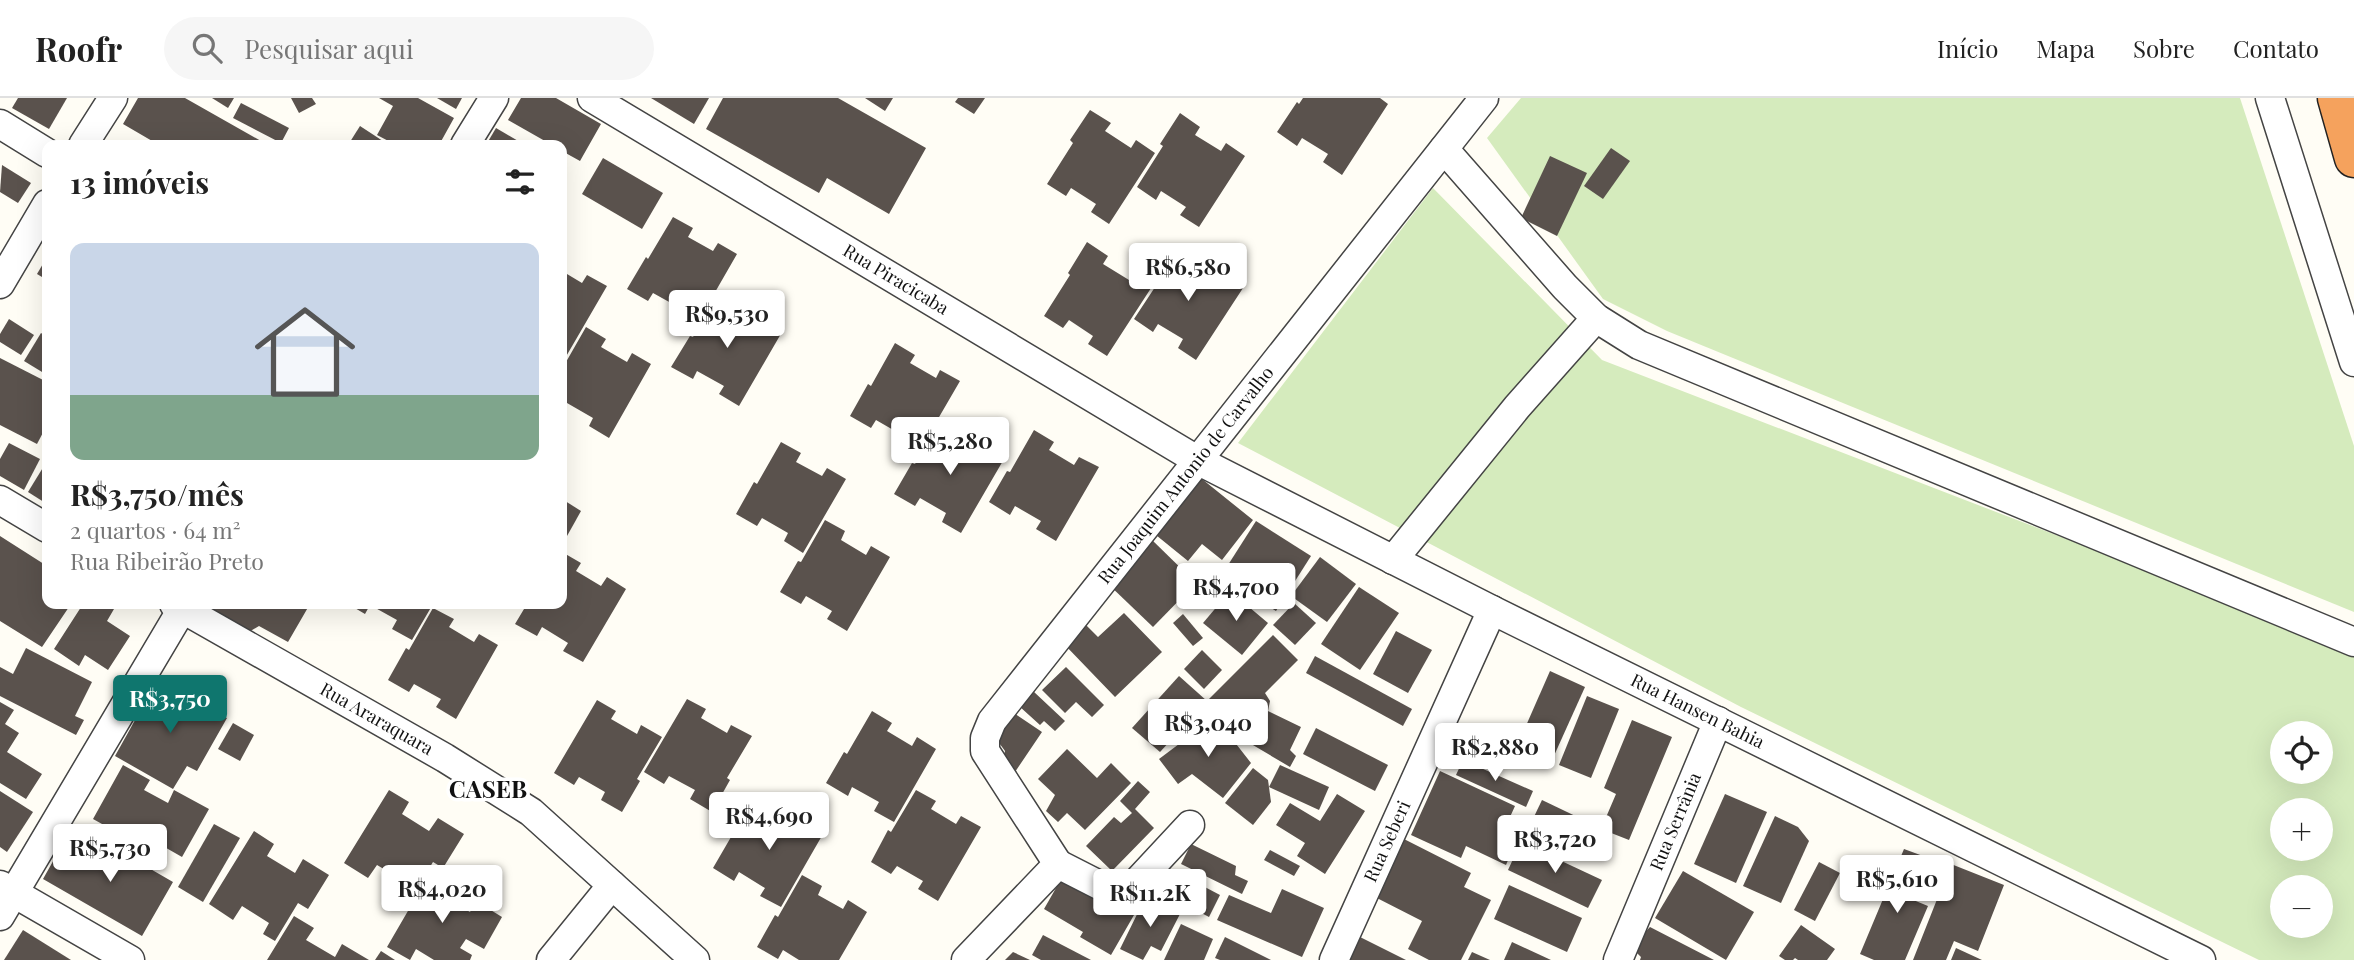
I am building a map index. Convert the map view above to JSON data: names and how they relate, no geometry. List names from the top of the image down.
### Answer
{
  "streets": {
    "street": [
      "Rua Piracicaba",
      "Rua Joaquim Antonio de Carvalho",
      "Rua Hansen Bahia",
      "Rua Araraquara",
      "Rua Serrânia",
      "Rua Seberi"
    ]
  },
  "crossings": [
    ["Rua Piracicaba", "Rua Joaquim Antonio de Carvalho"],
    ["Rua Piracicaba", "Rua Hansen Bahia"],
    ["Rua Joaquim Antonio de Carvalho", "Rua Hansen Bahia"],
    ["Rua Hansen Bahia", "Rua Serrânia"],
    ["Rua Hansen Bahia", "Rua Seberi"]
  ],
  "districts": ["CASEB"],
  "page": {
    "header": "Roofr",
    "search": "Pesquisar aqui",
    "nav": [
      "Início",
      "Mapa",
      "Sobre",
      "Contato"
    ],
    "heading": "13 imóveis",
    "list": [
      {
        "name": "R$3,750/mês",
        "note": "2 quartos · 64 m² · Rua Ribeirão Preto"
      }
    ],
    "price": [
      "R$6,580",
      "R$9,530",
      "R$5,280",
      "R$4,700",
      "R$3,750",
      "R$3,040",
      "R$2,880",
      "R$4,690",
      "R$3,720",
      "R$5,730",
      "R$5,610",
      "R$4,020",
      "R$11.2K"
    ],
    "map_buttons": ["+", "−"]
  }
}
